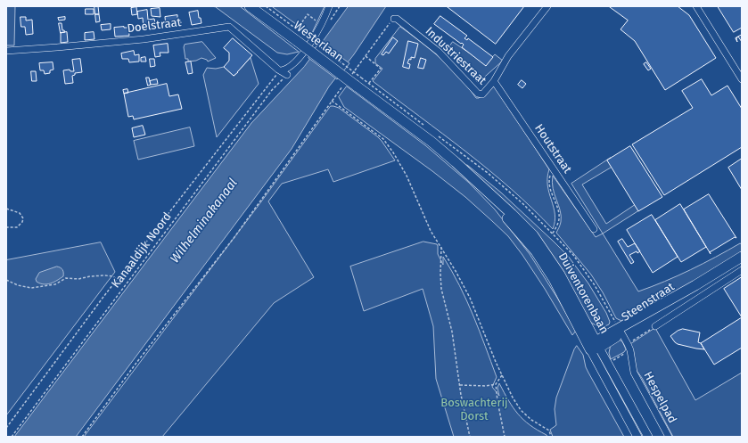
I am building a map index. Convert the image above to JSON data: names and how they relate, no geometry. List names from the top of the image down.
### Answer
{
  "streets": {
    "main road": ["Westerlaan", "Duiventorenbaan", "Steenstraat"],
    "street": [
      "Doelstraat",
      "Industriestraat",
      "Houtstraat",
      "Hespelpad"
    ],
    "path": ["Kanaaldijk Noord"]
  },
  "crossings": [
    ["Doelstraat", "Kanaaldijk Noord"],
    ["Westerlaan", "Duiventorenbaan"],
    ["Industriestraat", "Houtstraat"],
    ["Duiventorenbaan", "Steenstraat"],
    ["Steenstraat", "Hespelpad"]
  ],
  "water": ["Wilhelminakanaal"],
  "parks": ["Boswachterij Dorst"]
}
